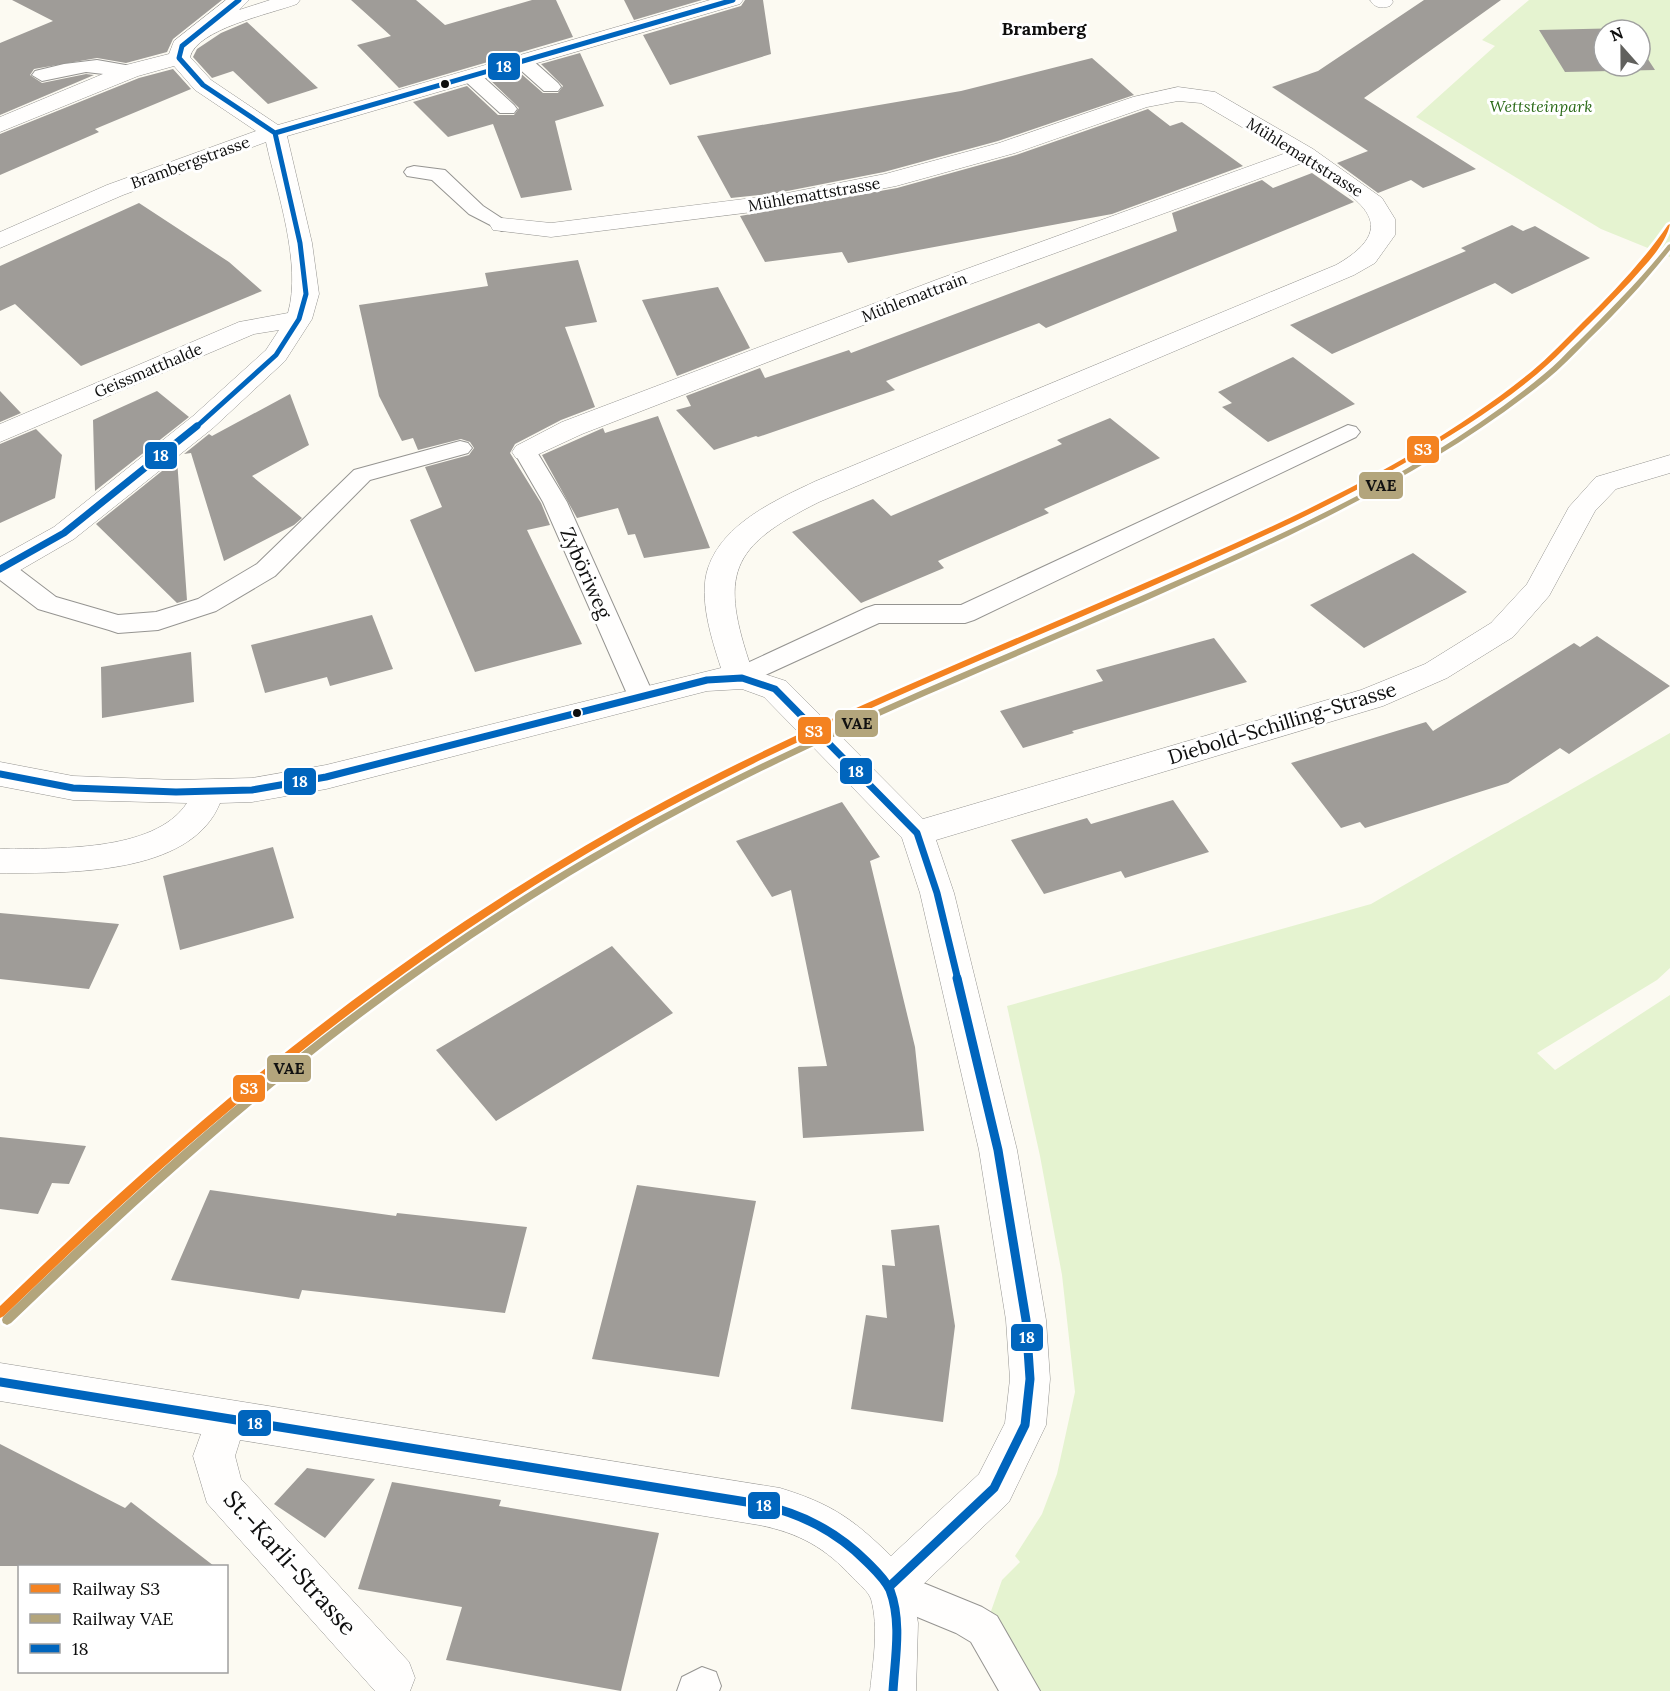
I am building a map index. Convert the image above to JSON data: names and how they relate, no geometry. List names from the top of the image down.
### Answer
{
  "streets": {
    "street": [
      "Mühlemattstrasse",
      "Brambergstrasse",
      "Mühlemattrain",
      "Geissmatthalde",
      "Diebold-Schilling-Strasse",
      "St.-Karli-Strasse"
    ],
    "lane": ["Zyböriweg"]
  },
  "crossings": [
    ["Mühlemattstrasse", "Mühlemattrain"],
    ["Mühlemattrain", "Zyböriweg"]
  ],
  "districts": ["Bramberg"],
  "parks": ["Wettsteinpark"],
  "lines": ["transit line 18", "rail line S3", "rail line VAE"],
  "legend": ["Railway S3", "Railway VAE", "18"],
  "north": "top"
}
